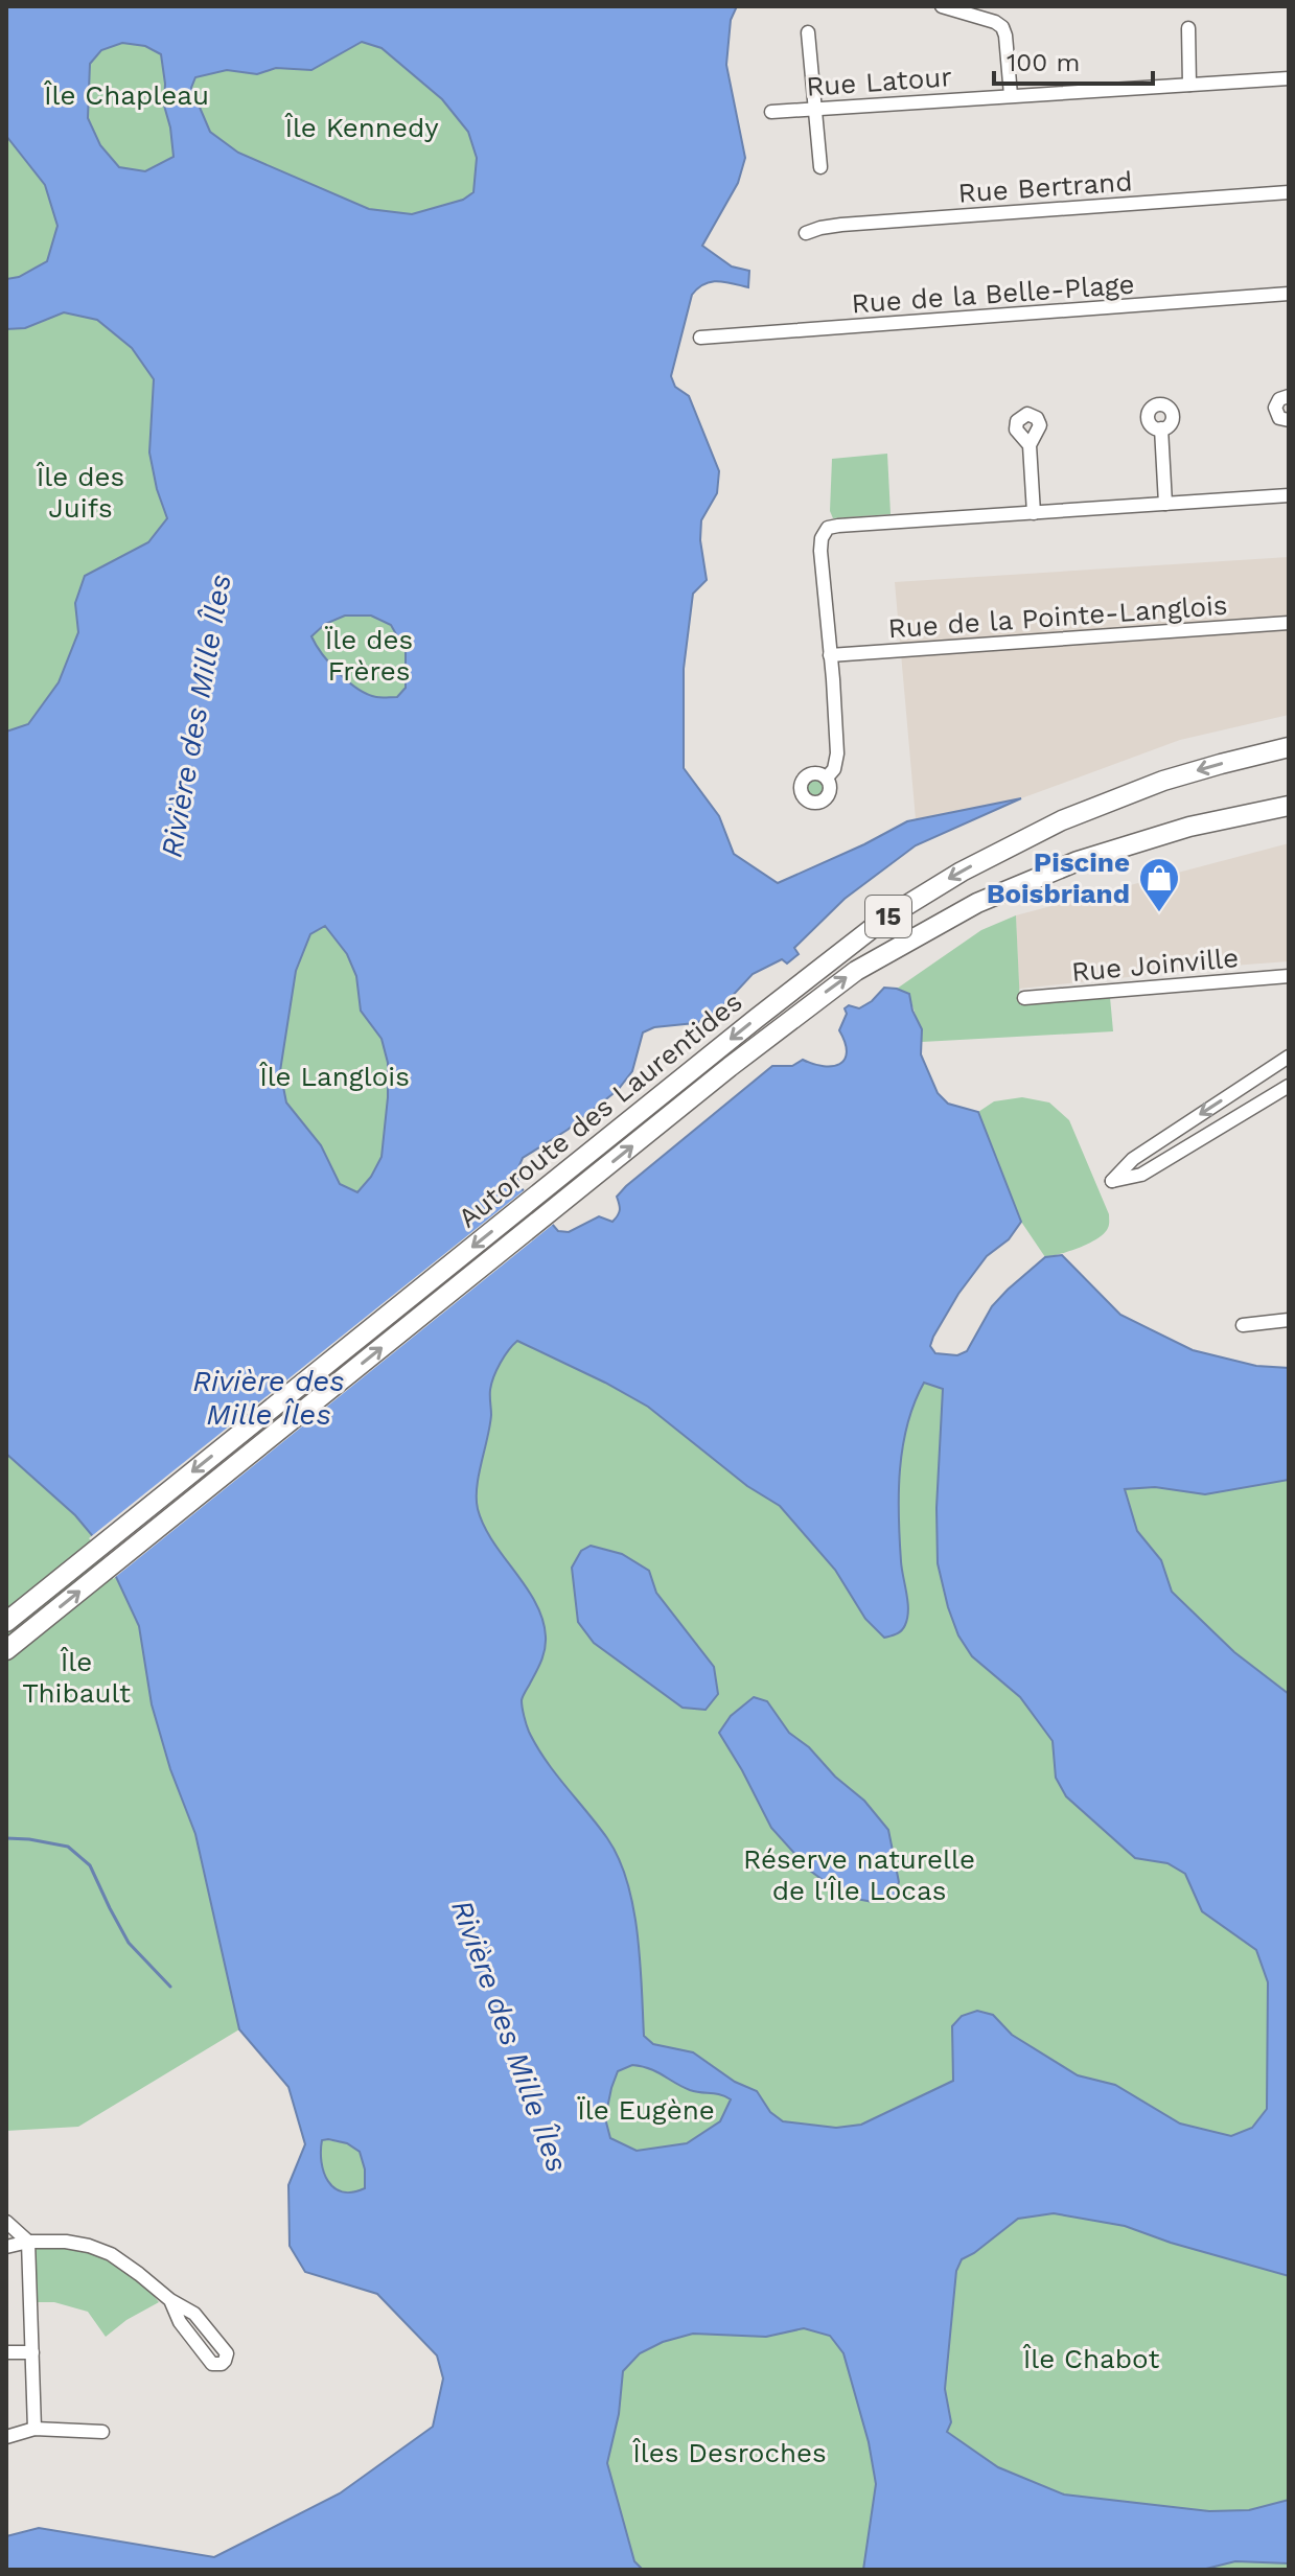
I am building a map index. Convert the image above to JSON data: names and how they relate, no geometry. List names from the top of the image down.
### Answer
{
  "streets": {
    "highway": ["15", "Autoroute des Laurentides"],
    "street": [
      "Rue Latour",
      "Rue Bertrand",
      "Rue de la Belle-Plage",
      "Rue de la Pointe-Langlois",
      "Rue Joinville"
    ]
  },
  "water": ["Rivière des Mille Îles"],
  "parks": [
    "Île Chapleau",
    "Île Kennedy",
    "Île des Juifs",
    "Ïle des Frères",
    "Île Langlois",
    "Île Thibault",
    "Réserve naturelle de l'Île Locas",
    "Ïle Eugène",
    "Île Chabot",
    "Îles Desroches"
  ],
  "places": {
    "shop": ["Piscine Boisbriand"]
  },
  "scale_bar": "100 m"
}
